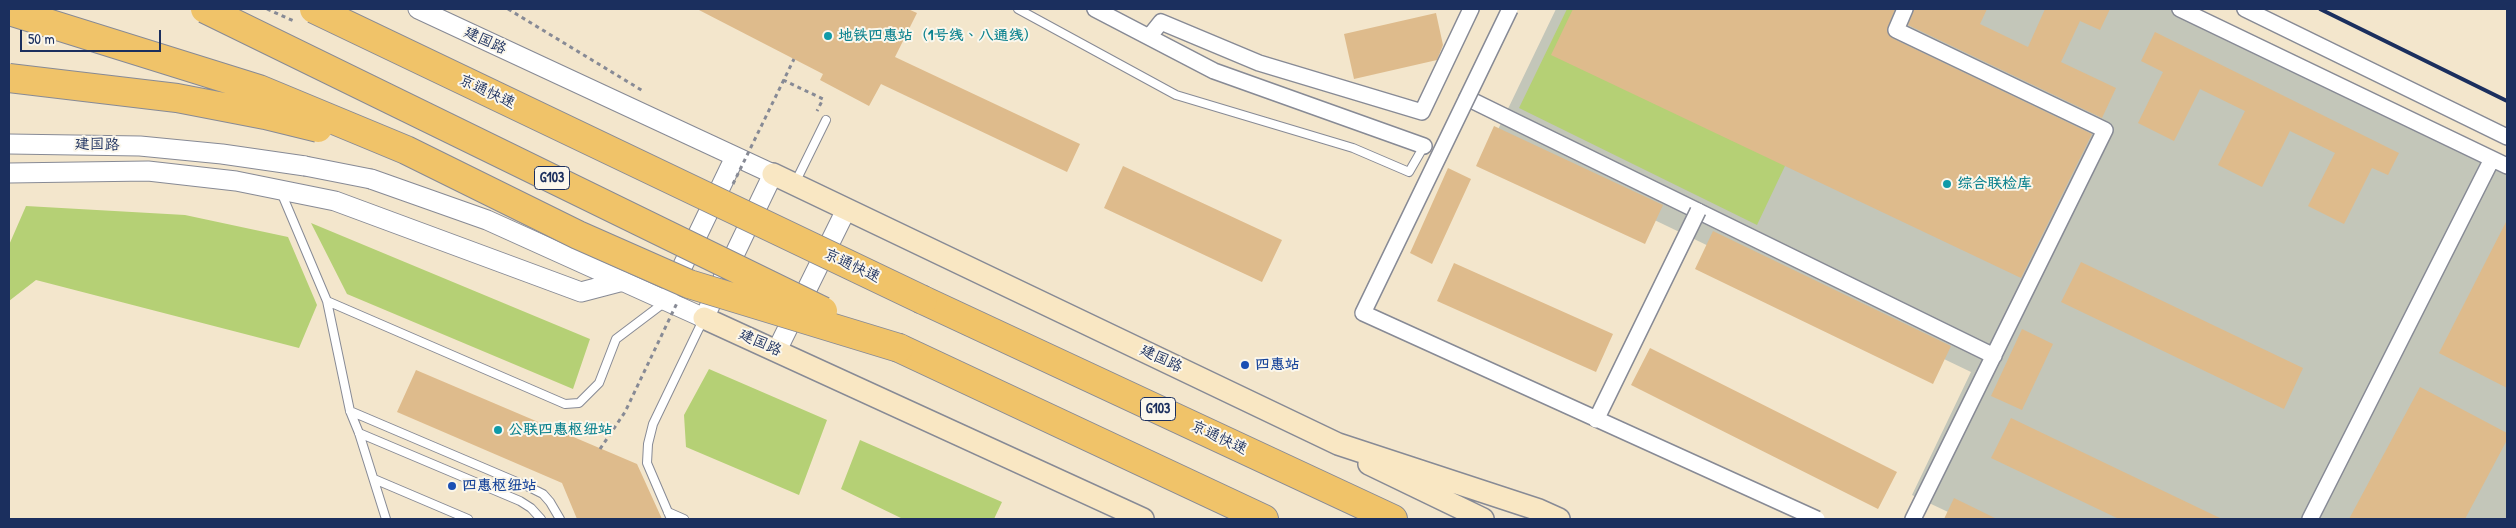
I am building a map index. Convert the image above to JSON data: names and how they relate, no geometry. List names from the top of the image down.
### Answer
{
  "streets": {
    "highway": ["京通快速", "G103"],
    "main road": ["建国路"]
  },
  "places": [
    "地铁四惠站（1号线、八通线）",
    "综合联检库",
    "四惠站",
    "公联四惠枢纽站",
    "四惠枢纽站"
  ],
  "scale_bar": "50 m"
}
